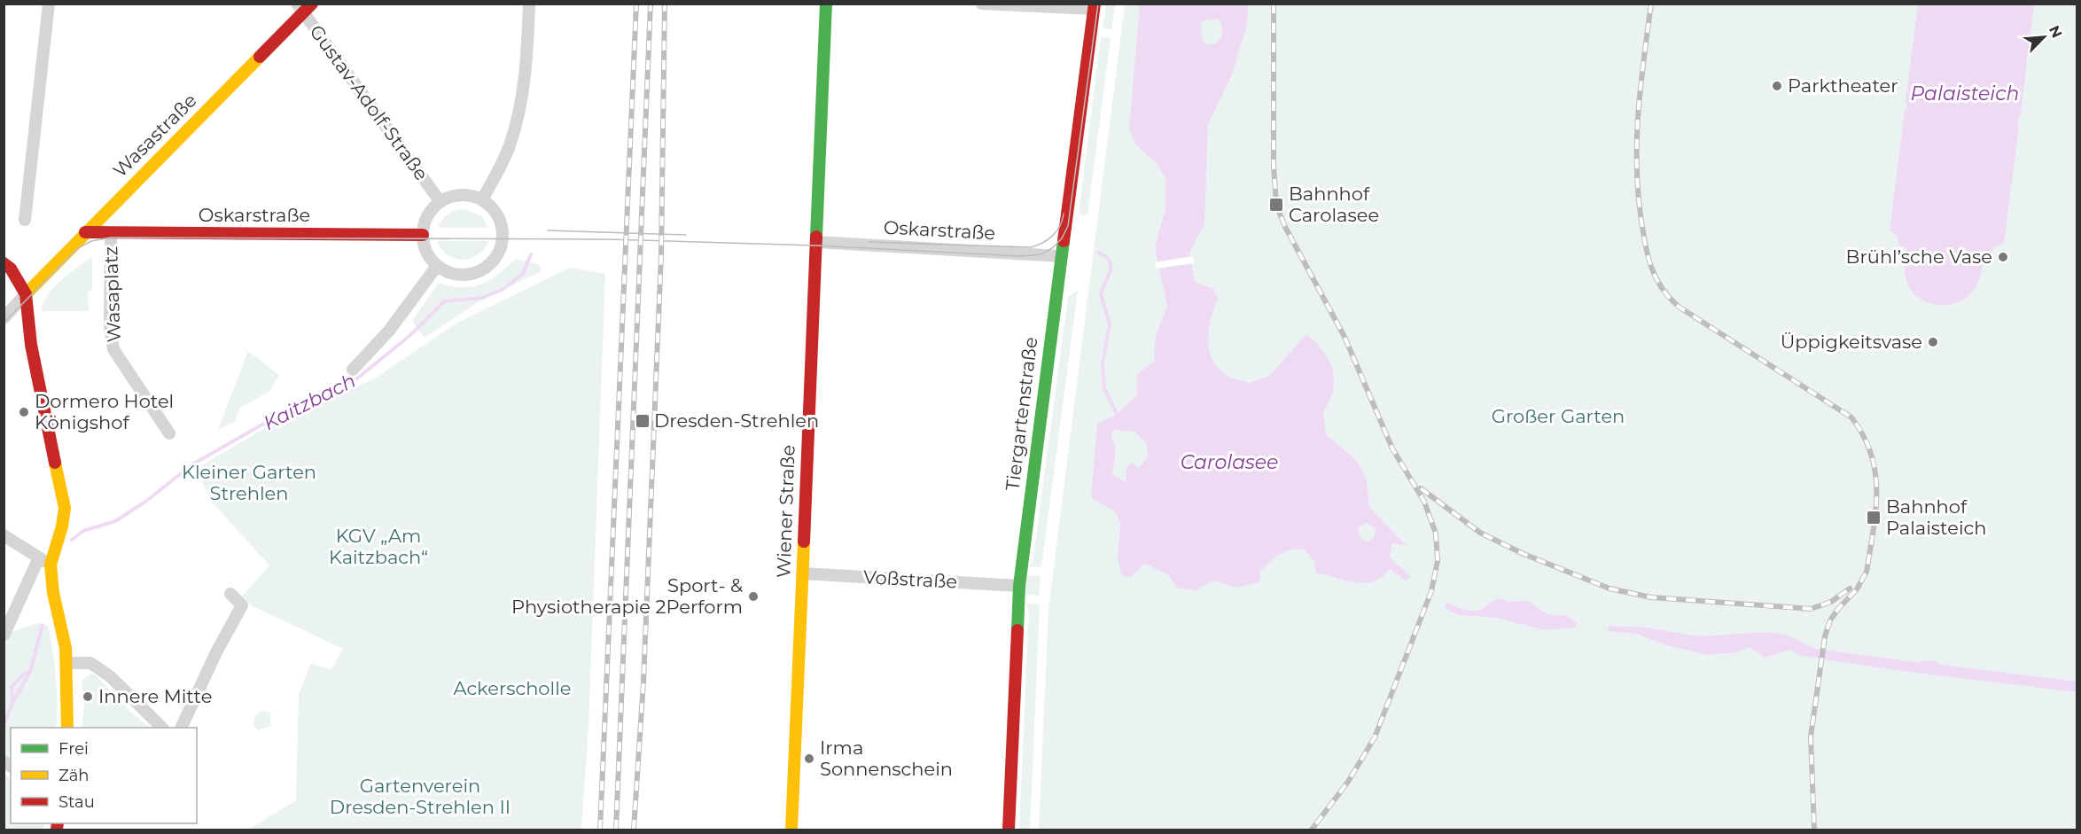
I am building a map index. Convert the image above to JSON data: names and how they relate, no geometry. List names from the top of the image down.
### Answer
{
  "streets": {
    "street": [
      "Gustav-Adolf-Straße",
      "Wasastraße",
      "Oskarstraße",
      "Wasaplatz",
      "Tiergartenstraße",
      "Wiener Straße",
      "Voßstraße"
    ]
  },
  "crossings": [
    ["Gustav-Adolf-Straße", "Wasastraße"],
    ["Gustav-Adolf-Straße", "Oskarstraße"],
    ["Wasastraße", "Oskarstraße"],
    ["Oskarstraße", "Wasaplatz"],
    ["Oskarstraße", "Tiergartenstraße"],
    ["Oskarstraße", "Wiener Straße"],
    ["Tiergartenstraße", "Voßstraße"],
    ["Wiener Straße", "Voßstraße"]
  ],
  "water": ["Palaisteich", "Kaitzbach", "Carolasee"],
  "parks": [
    "Großer Garten",
    "Kleiner Garten Strehlen",
    "KGV „Am Kaitzbach“",
    "Ackerscholle",
    "Gartenverein Dresden-Strehlen II"
  ],
  "places": {
    "other": [
      "Parktheater",
      "Brühl’sche Vase",
      "Üppigkeitsvase",
      "Dormero Hotel Königshof",
      "Sport- & Physiotherapie 2Perform",
      "Innere Mitte",
      "Irma Sonnenschein"
    ],
    "transit": ["Bahnhof Carolasee", "Dresden-Strehlen", "Bahnhof Palaisteich"]
  },
  "legend": ["Frei", "Zäh", "Stau"],
  "north": "top right"
}
